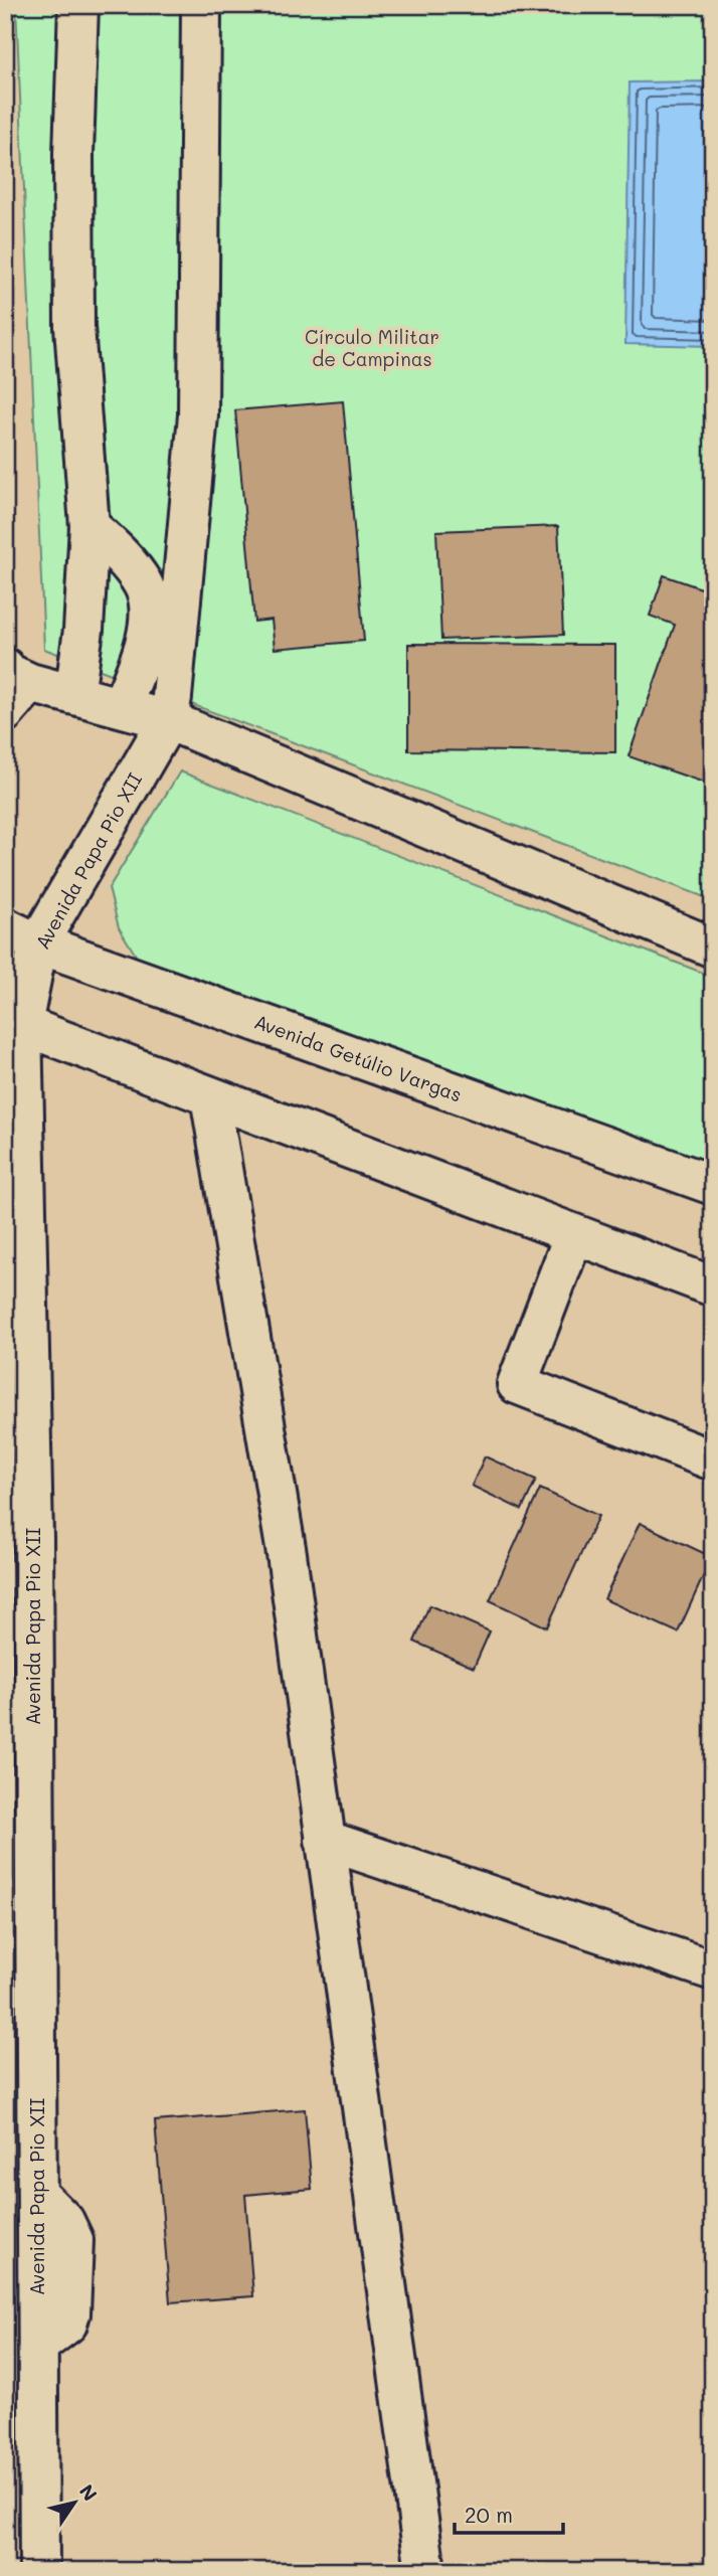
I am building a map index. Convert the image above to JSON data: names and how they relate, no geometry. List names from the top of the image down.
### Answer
{
  "streets": {
    "street": ["Avenida Papa Pio XII", "Avenida Getúlio Vargas"]
  },
  "crossings": [
    ["Avenida Papa Pio XII", "Avenida Getúlio Vargas"]
  ],
  "parks": ["Círculo Militar de Campinas"],
  "scale_bar": "20 m",
  "north": "top right"
}
